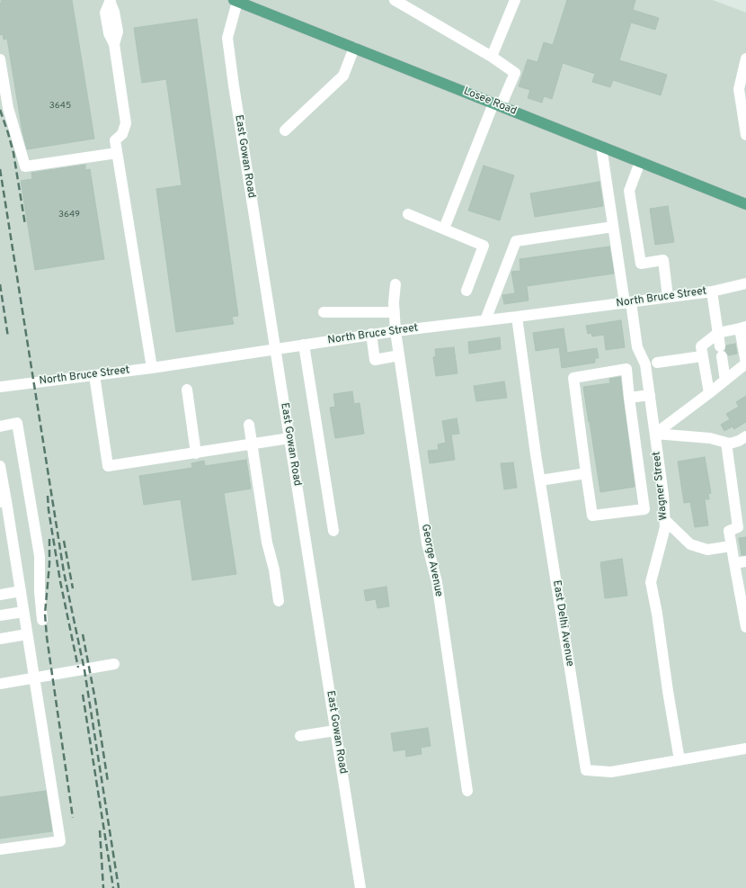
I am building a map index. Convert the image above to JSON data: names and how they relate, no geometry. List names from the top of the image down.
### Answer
{
  "streets": {
    "main road": ["Losee Road"],
    "street": [
      "East Gowan Road",
      "North Bruce Street",
      "Wagner Street",
      "George Avenue",
      "East Delhi Avenue"
    ]
  },
  "crossings": [
    ["Losee Road", "East Gowan Road"],
    ["Losee Road", "Wagner Street"],
    ["East Gowan Road", "North Bruce Street"],
    ["North Bruce Street", "Wagner Street"],
    ["North Bruce Street", "George Avenue"],
    ["North Bruce Street", "East Delhi Avenue"],
    ["Wagner Street", "East Delhi Avenue"]
  ],
  "house_numbers": ["3645", "3649"]
}
